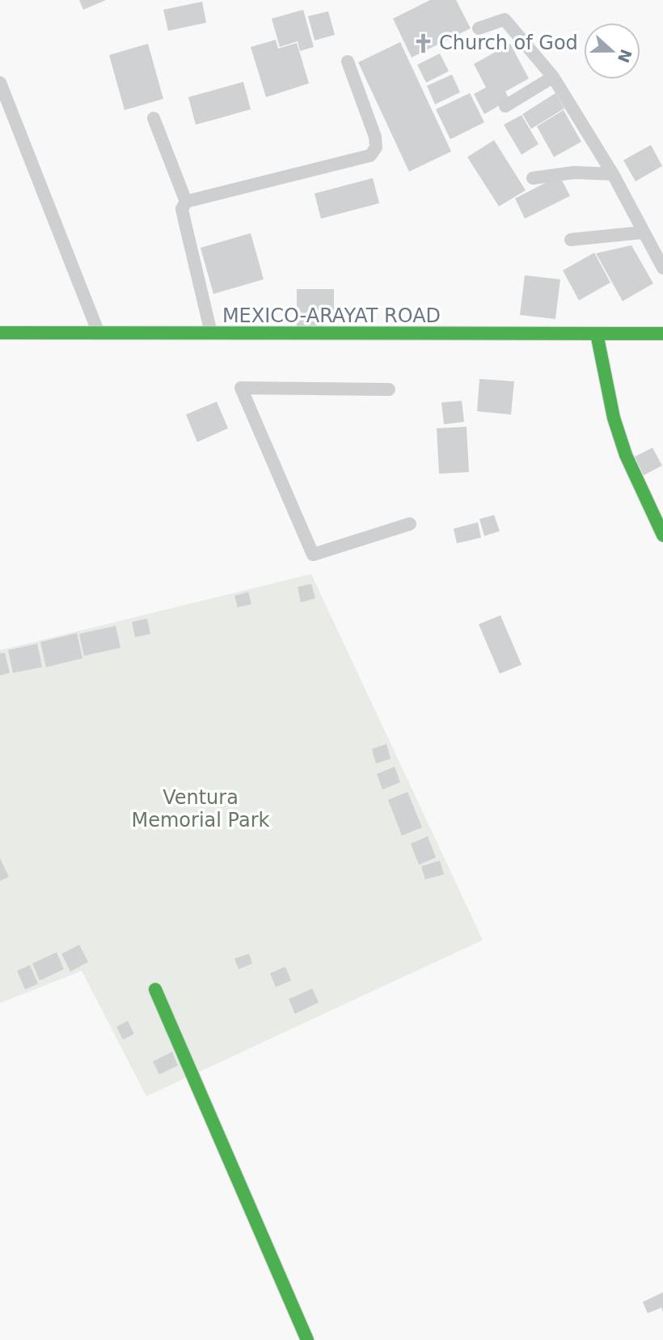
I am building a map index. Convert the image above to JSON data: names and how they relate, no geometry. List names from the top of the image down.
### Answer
{
  "streets": {
    "main road": ["MEXICO-ARAYAT ROAD"]
  },
  "parks": ["Ventura Memorial Park"],
  "places": {
    "church": ["Church of God"]
  },
  "north": "right"
}
